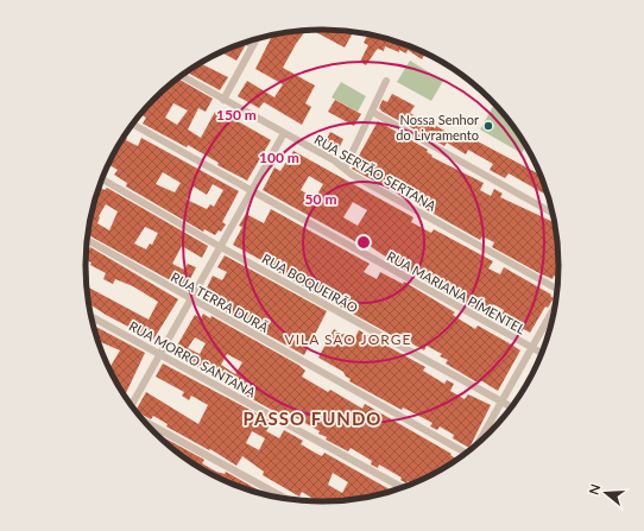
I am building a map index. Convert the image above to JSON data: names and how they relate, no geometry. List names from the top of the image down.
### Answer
{
  "streets": {
    "street": [
      "RUA SERTÃO SERTANA",
      "RUA BOQUEIRÃO",
      "RUA MARIANA PÍMENTEL",
      "RUA TERRA DURÃ",
      "RUA MORRO SANTANA"
    ]
  },
  "districts": ["VILA SÃO JORGE", "PASSO FUNDO"],
  "places": ["Nossa Senhor do Livramento"],
  "north": "left",
  "rings": ["150 m", "100 m", "50 m"]
}
